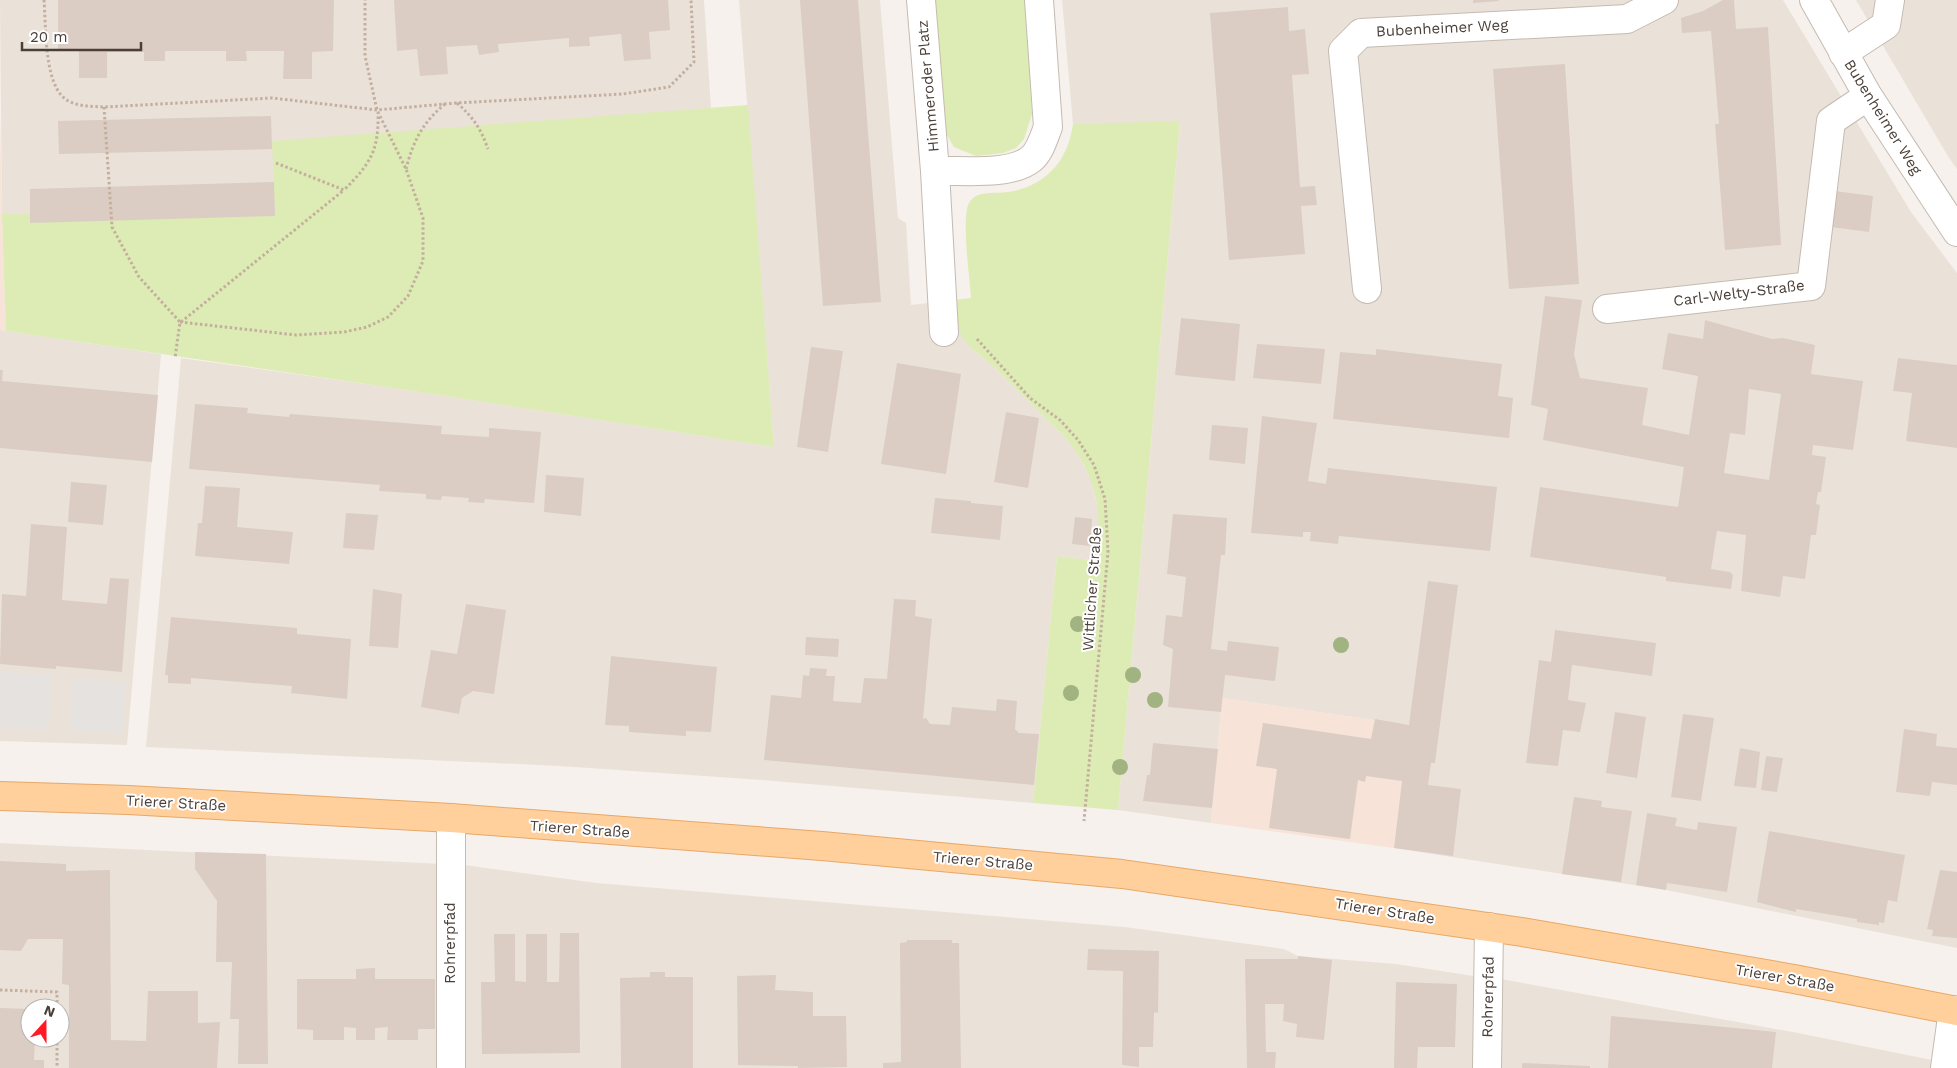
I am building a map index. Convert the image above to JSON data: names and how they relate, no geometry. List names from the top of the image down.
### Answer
{
  "streets": {
    "main road": ["Trierer Straße"],
    "street": [
      "Bubenheimer Weg",
      "Himmeroder Platz",
      "Carl-Welty-Straße",
      "Rohrerpfad"
    ],
    "path": ["Wittlicher Straße"]
  },
  "crossings": [
    ["Bubenheimer Weg", "Carl-Welty-Straße"],
    ["Trierer Straße", "Rohrerpfad"]
  ],
  "scale_bar": "20 m",
  "north": "top"
}
